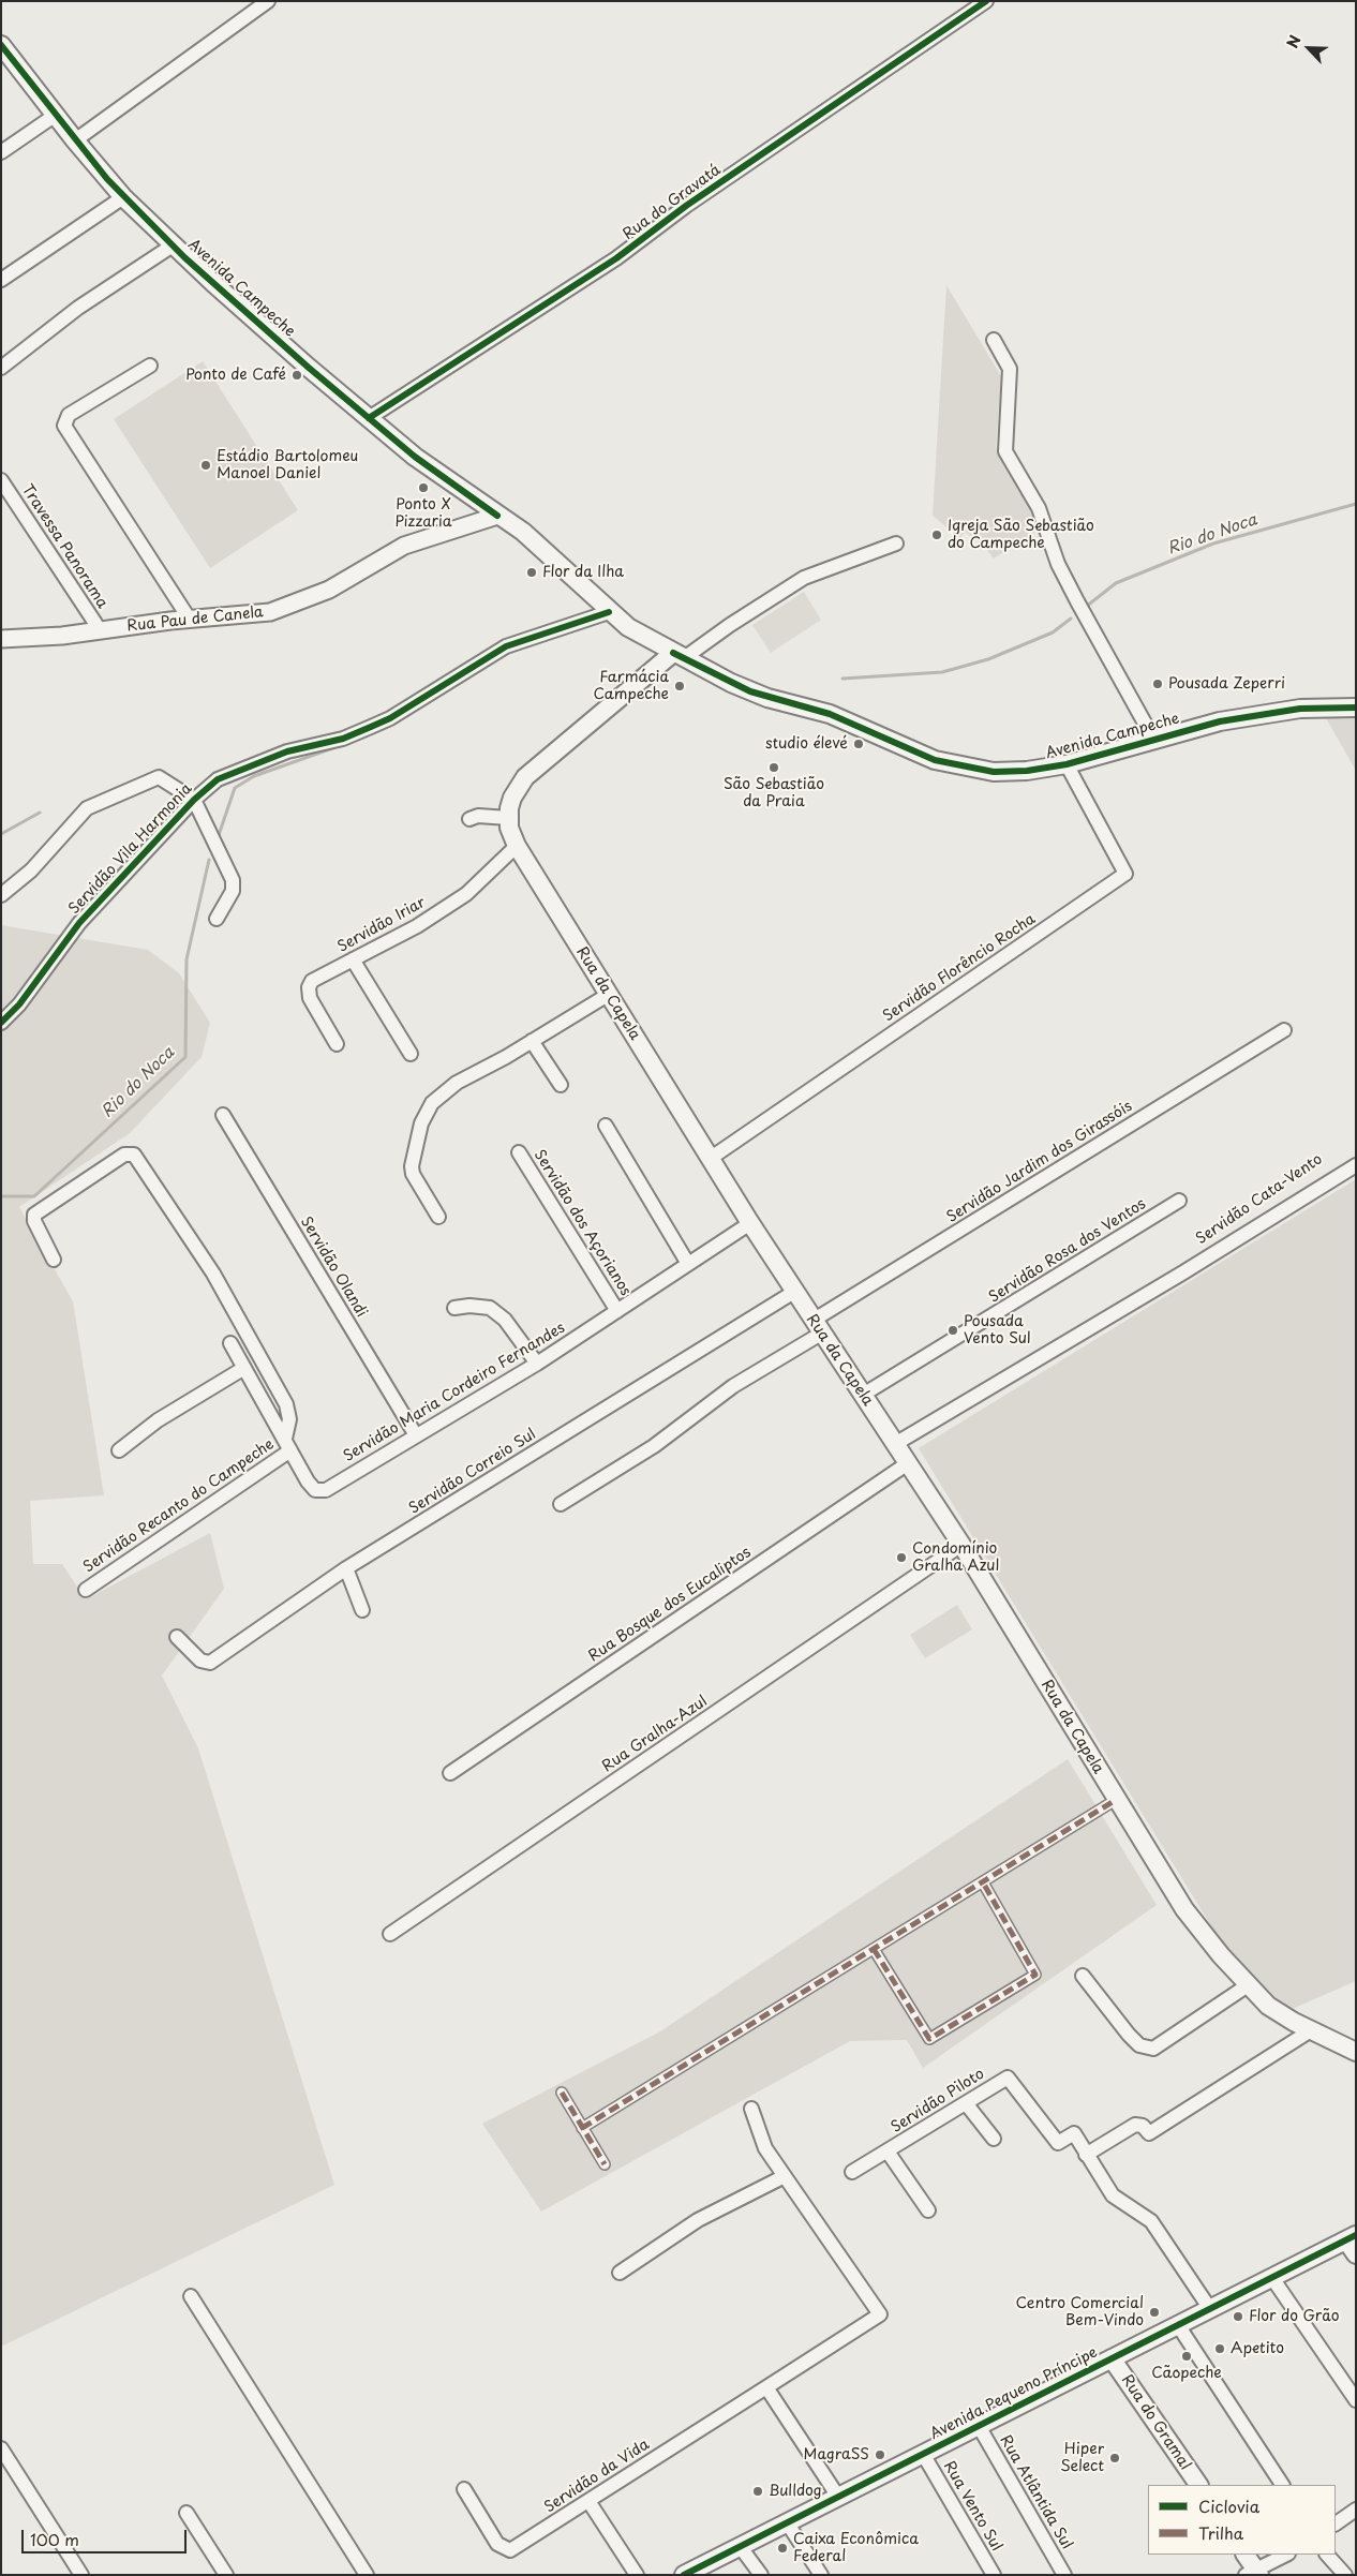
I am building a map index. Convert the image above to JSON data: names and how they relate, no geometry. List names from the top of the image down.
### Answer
{
  "streets": {
    "main road": [
      "Avenida Campeche",
      "Rua da Capela",
      "Avenida Pequeno Príncipe",
      "Rua do Gramal"
    ],
    "street": [
      "Rua do Gravatá",
      "Travessa Panorama",
      "Rua Pau de Canela",
      "Servidão Vila Harmonia",
      "Servidão Iriar",
      "Servidão Florêncio Rocha",
      "Servidão Jardim dos Girassóis",
      "Servidão Cata-Vento",
      "Servidão dos Açorianos",
      "Servidão Rosa dos Ventos",
      "Servidão Olandi",
      "Servidão Maria Cordeiro Fernandes",
      "Servidão Correio Sul",
      "Servidão Recanto do Campeche",
      "Rua Bosque dos Eucaliptos",
      "Rua Gralha-Azul",
      "Servidão Piloto",
      "Servidão da Vida",
      "Rua Atlântida Sul",
      "Rua Vento Sul"
    ]
  },
  "crossings": [
    ["Rua do Gravatá", "Avenida Campeche"],
    ["Avenida Campeche", "Rua Pau de Canela"],
    ["Avenida Campeche", "Servidão Vila Harmonia"],
    ["Avenida Campeche", "Servidão Florêncio Rocha"],
    ["Travessa Panorama", "Rua Pau de Canela"],
    ["Servidão Iriar", "Rua da Capela"],
    ["Servidão Florêncio Rocha", "Rua da Capela"],
    ["Rua da Capela", "Servidão Jardim dos Girassóis"],
    ["Rua da Capela", "Servidão Cata-Vento"],
    ["Rua da Capela", "Servidão Rosa dos Ventos"],
    ["Rua da Capela", "Servidão Maria Cordeiro Fernandes"],
    ["Rua da Capela", "Servidão Correio Sul"],
    ["Rua da Capela", "Rua Bosque dos Eucaliptos"],
    ["Rua da Capela", "Rua Gralha-Azul"],
    ["Servidão dos Açorianos", "Servidão Maria Cordeiro Fernandes"],
    ["Servidão Olandi", "Servidão Maria Cordeiro Fernandes"],
    ["Servidão Maria Cordeiro Fernandes", "Servidão Recanto do Campeche"],
    ["Servidão Piloto", "Avenida Pequeno Príncipe"],
    ["Avenida Pequeno Príncipe", "Rua do Gramal"],
    ["Avenida Pequeno Príncipe", "Rua Atlântida Sul"],
    ["Avenida Pequeno Príncipe", "Rua Vento Sul"]
  ],
  "water": ["Rio do Noca"],
  "places": [
    "Ponto de Café",
    "Estádio Bartolomeu Manoel Daniel",
    "Ponto X Pizzaria",
    "Igreja São Sebastião do Campeche",
    "Flor da Ilha",
    "Pousada Zeperri",
    "Farmácia Campeche",
    "studio élevé",
    "São Sebastião da Praia",
    "Pousada Vento Sul",
    "Condomínio Gralha Azul",
    "Centro Comercial Bem-Vindo",
    "Flor do Grão",
    "Apetito",
    "Cãopeche",
    "MagraSS",
    "Hiper Select",
    "Bulldog",
    "Caixa Econômica Federal"
  ],
  "legend": ["Ciclovia", "Trilha"],
  "scale_bar": "100 m",
  "north": "top left"
}
